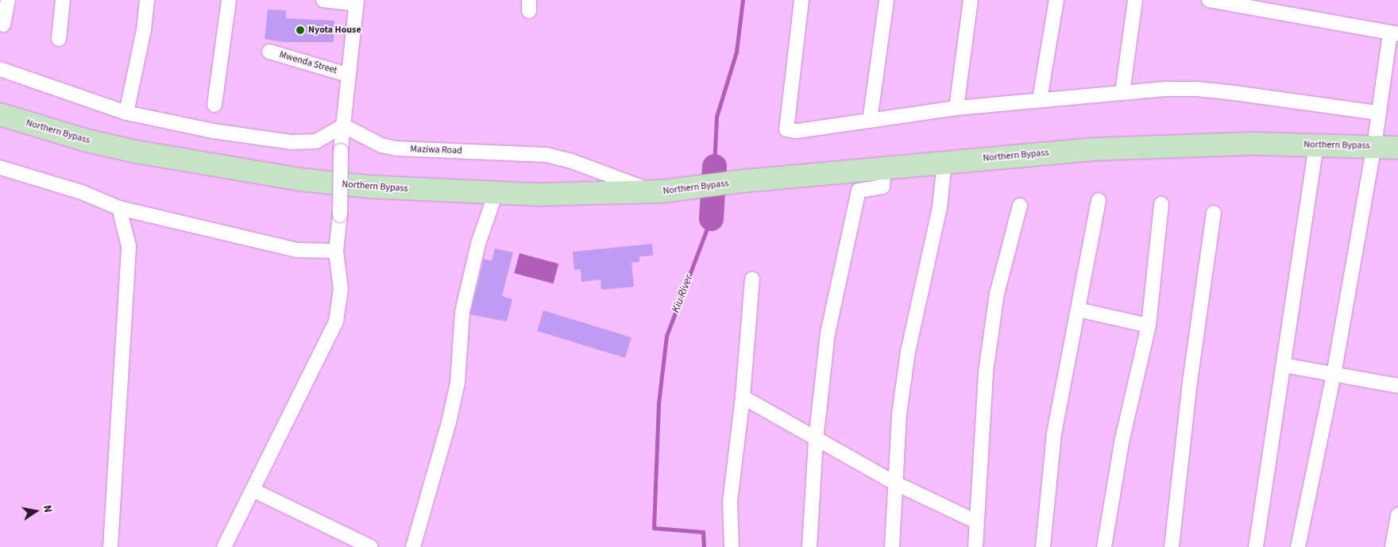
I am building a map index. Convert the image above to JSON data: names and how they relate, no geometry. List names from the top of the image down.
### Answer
{
  "streets": {
    "main road": ["Northern Bypass"],
    "street": ["Mwenda Street", "Maziwa Road"]
  },
  "crossings": [
    ["Northern Bypass", "Maziwa Road"]
  ],
  "water": ["Kiu River"],
  "places": ["Nyota House"],
  "north": "right"
}
